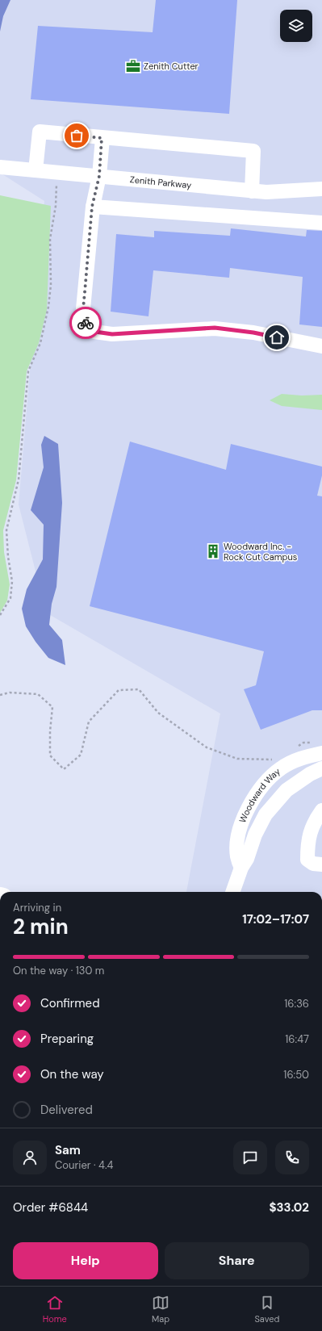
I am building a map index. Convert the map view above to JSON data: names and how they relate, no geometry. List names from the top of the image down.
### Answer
{
  "streets": {
    "lane": ["Zenith Parkway", "Woodward Way"]
  },
  "places": {
    "office": ["Zenith Cutter"],
    "building": ["Woodward Inc. - Rock Cut Campus"]
  },
  "page": {
    "heading": ["2 min", "Arriving in", "17:02–17:07"],
    "panel": [
      "Sam",
      "Courier · 4.4",
      "Order #6844",
      "$33.02"
    ],
    "bar": "On the way · 130 m",
    "list": [
      ["Confirmed", "16:36"],
      ["Preparing", "16:47"],
      ["On the way", "16:50"],
      "Delivered"
    ],
    "buttons": ["Help", "Share"],
    "tabs": ["Home", "Map", "Saved"]
  }
}
